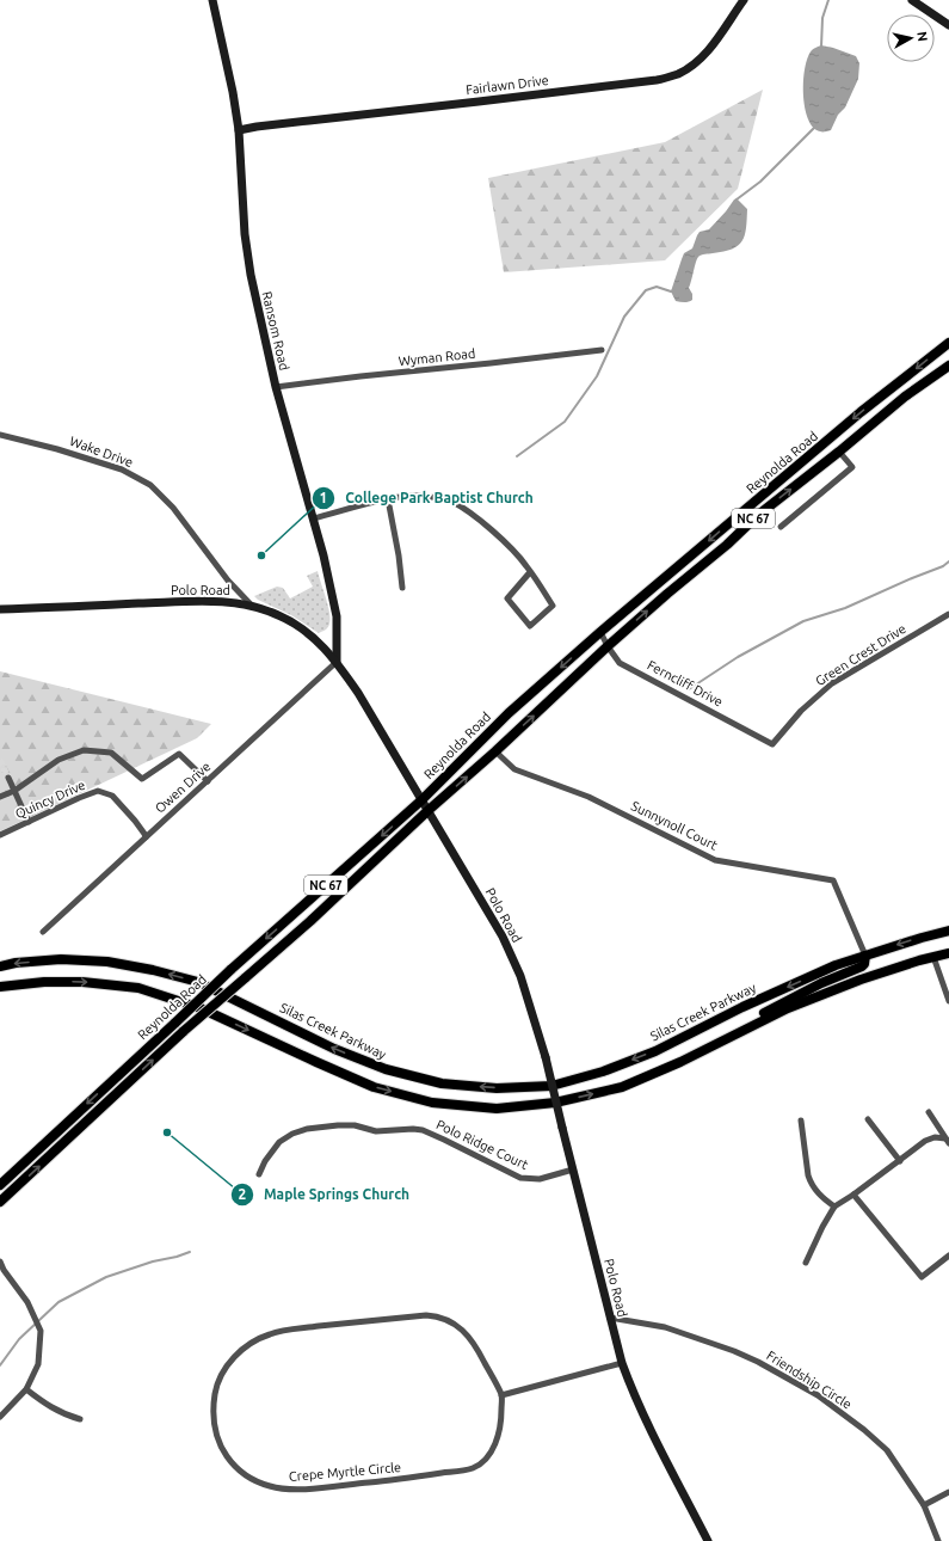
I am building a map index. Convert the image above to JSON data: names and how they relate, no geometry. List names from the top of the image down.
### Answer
{
  "streets": {
    "main road": [
      "Fairlawn Drive",
      "Ransom Road",
      "Reynolda Road",
      "NC 67",
      "Polo Road",
      "Silas Creek Parkway"
    ],
    "street": [
      "Wyman Road",
      "Wake Drive",
      "Green Crest Drive",
      "Ferncliff Drive",
      "Owen Drive",
      "Quincy Drive",
      "Sunnynoll Court",
      "Polo Ridge Court",
      "Friendship Circle",
      "Crepe Myrtle Circle"
    ]
  },
  "crossings": [
    ["Fairlawn Drive", "Ransom Road"],
    ["Ransom Road", "Wyman Road"],
    ["Ransom Road", "Polo Road"],
    ["Ransom Road", "Owen Drive"],
    ["Wake Drive", "Polo Road"],
    ["Reynolda Road", "Polo Road"],
    ["Reynolda Road", "Ferncliff Drive"],
    ["Reynolda Road", "Sunnynoll Court"],
    ["Polo Road", "Owen Drive"],
    ["Polo Road", "Polo Ridge Court"],
    ["Polo Road", "Friendship Circle"],
    ["Green Crest Drive", "Ferncliff Drive"],
    ["Owen Drive", "Quincy Drive"],
    ["Sunnynoll Court", "Silas Creek Parkway"]
  ],
  "places": ["College Park Baptist Church", "Maple Springs Church"],
  "north": "right"
}
